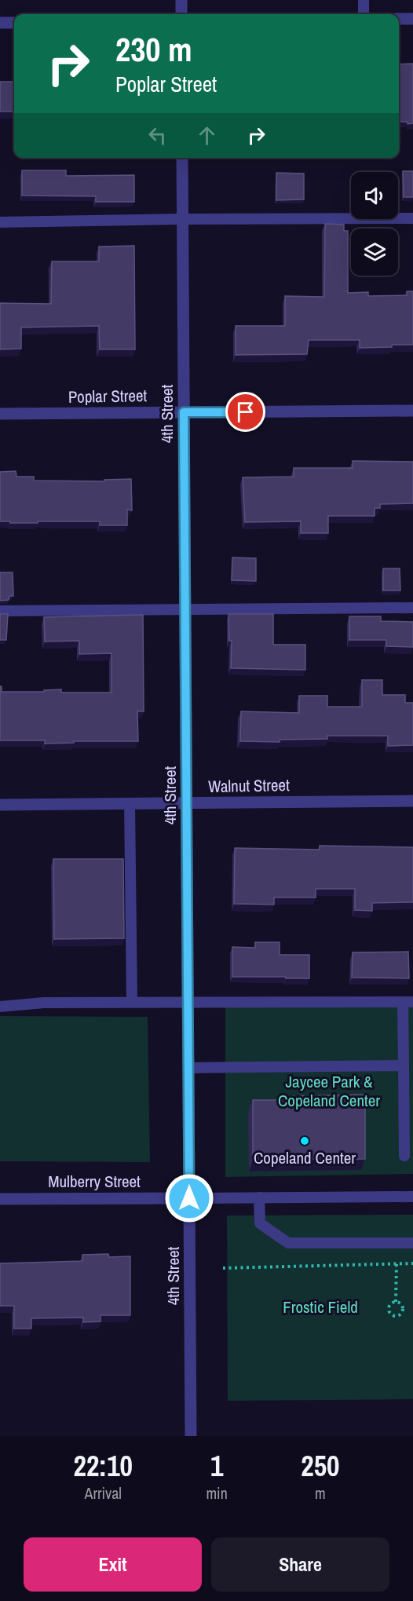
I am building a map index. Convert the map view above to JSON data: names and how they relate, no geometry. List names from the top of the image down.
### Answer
{
  "streets": {
    "street": [
      "Poplar Street",
      "4th Street",
      "Walnut Street",
      "Mulberry Street"
    ]
  },
  "crossings": [
    ["Poplar Street", "4th Street"],
    ["4th Street", "Walnut Street"],
    ["4th Street", "Mulberry Street"]
  ],
  "parks": ["Jaycee Park & Copeland Center", "Frostic Field"],
  "places": ["Copeland Center"],
  "page": {
    "turn": ["230 m", "Poplar Street"],
    "eta": [
      "22:10",
      "Arrival",
      "1",
      "min",
      "250",
      "m"
    ],
    "buttons": ["Exit", "Share"]
  }
}
